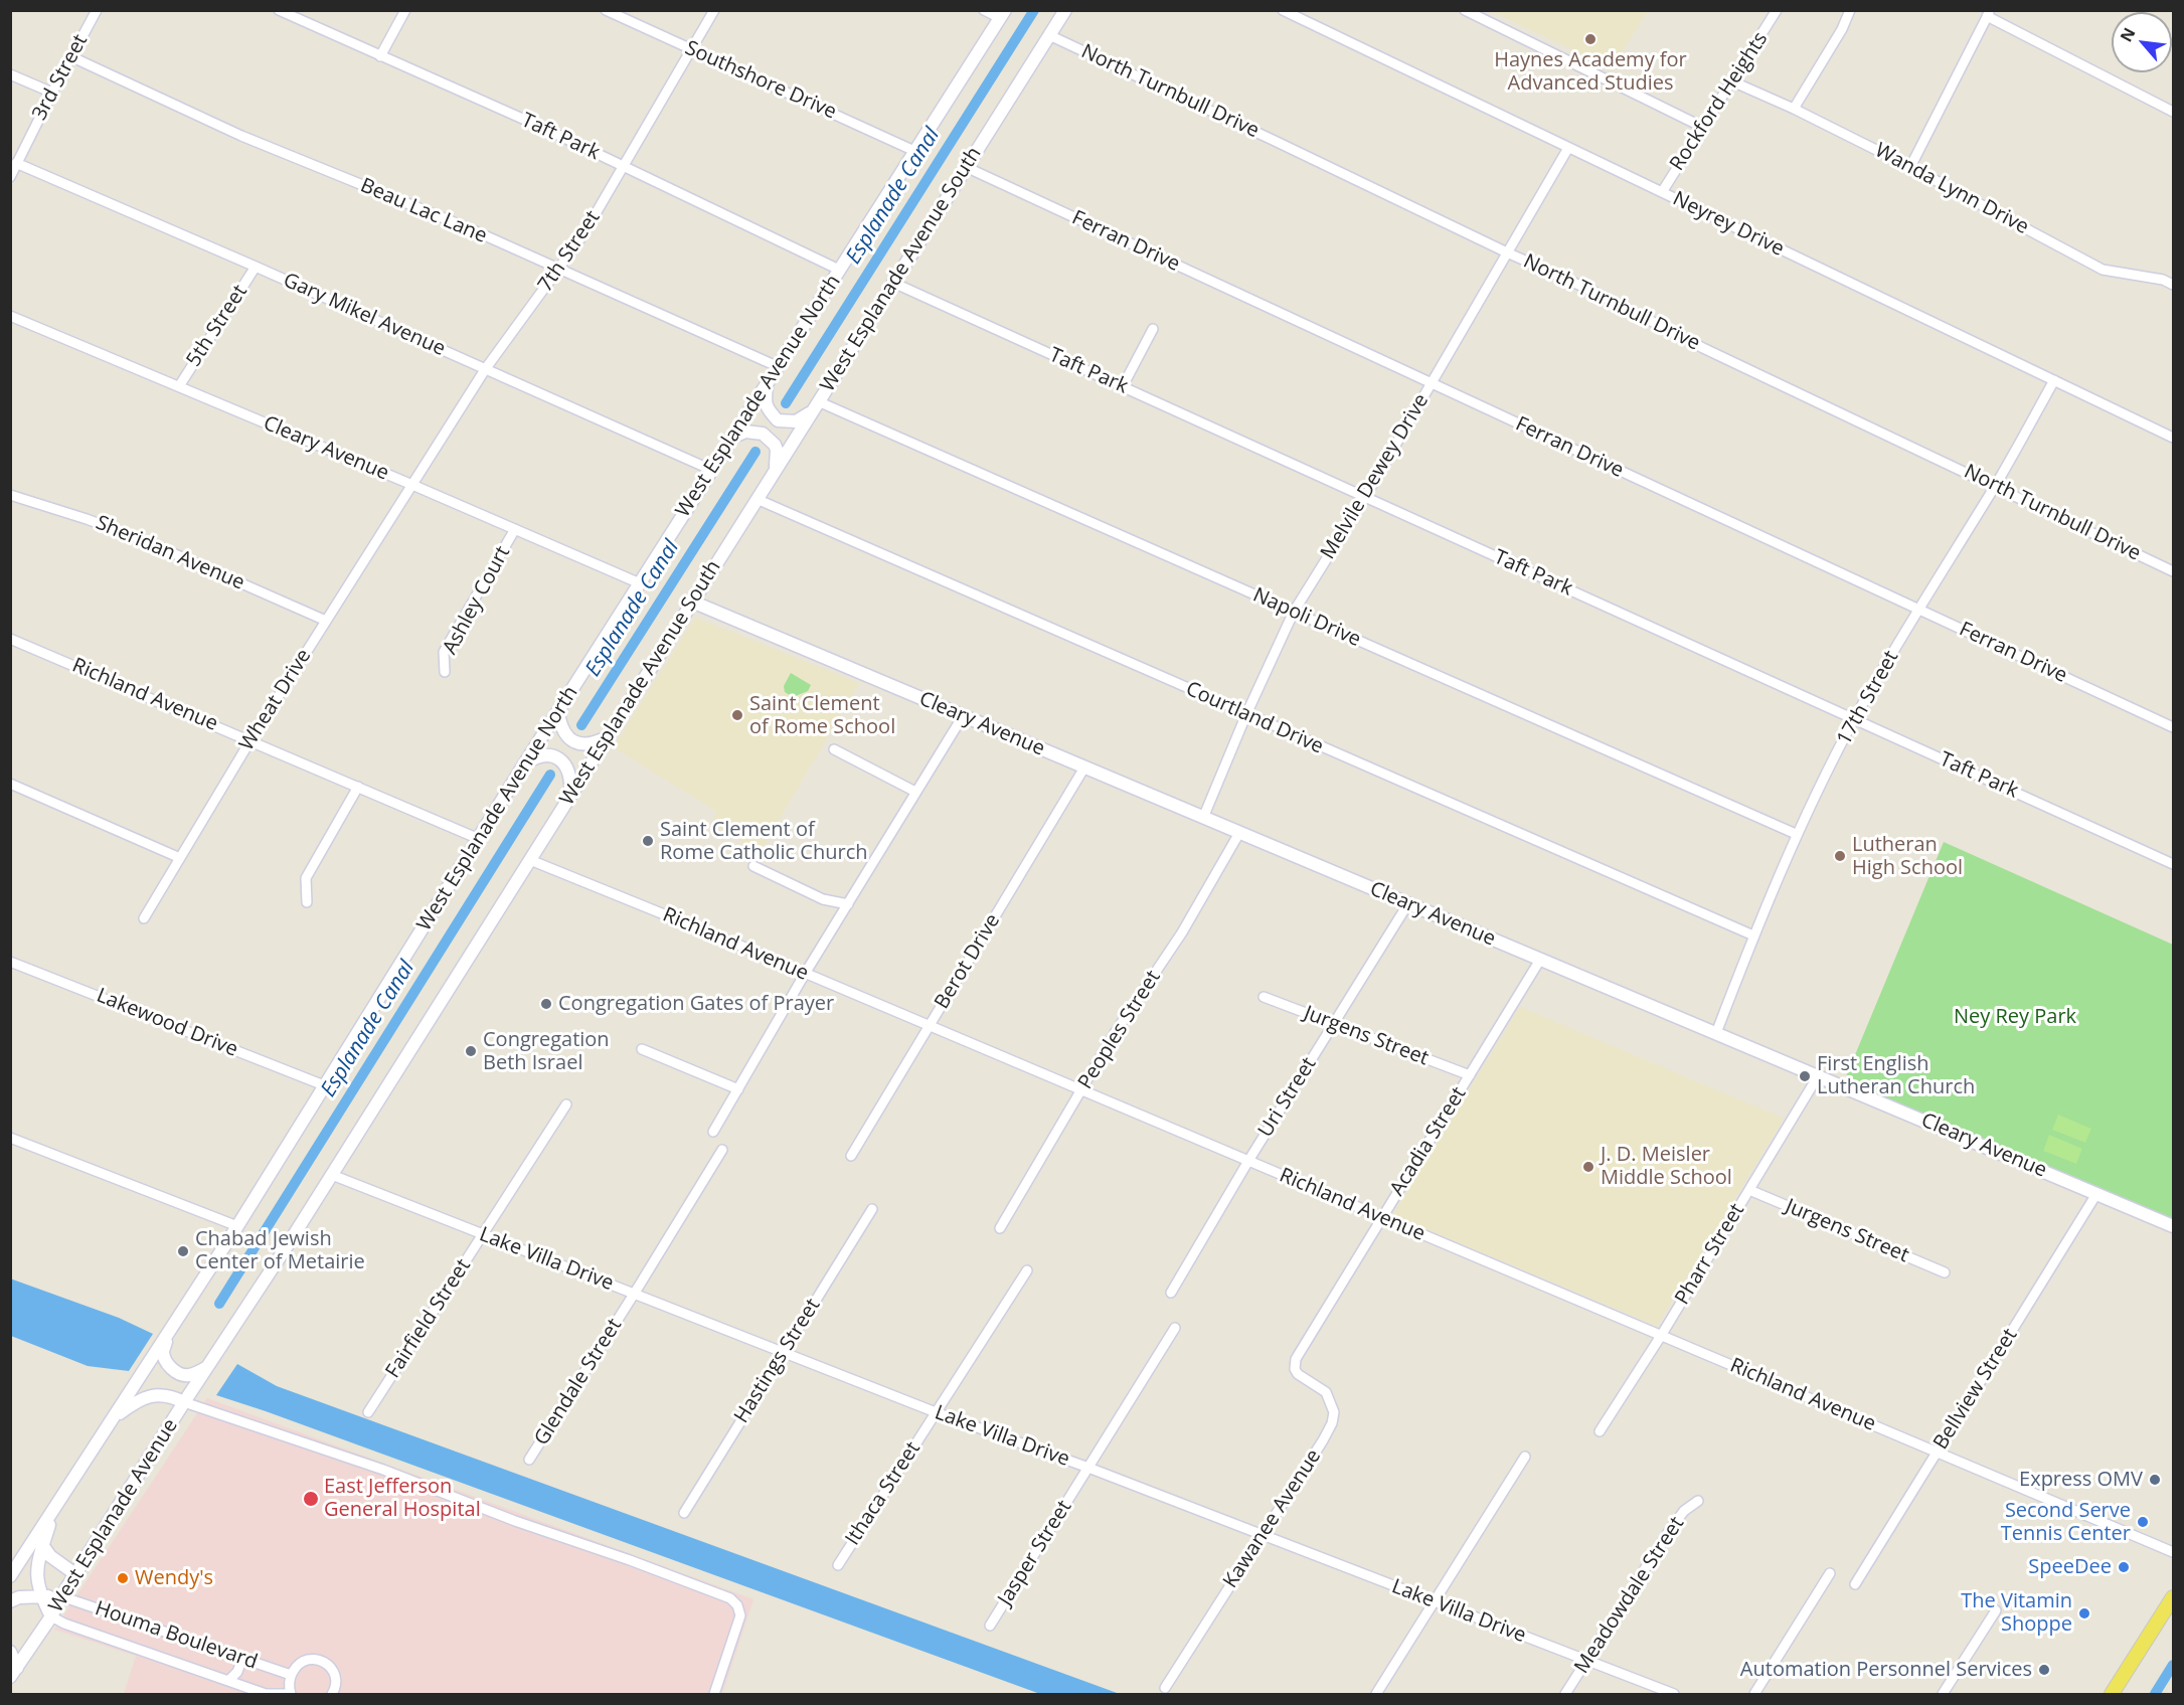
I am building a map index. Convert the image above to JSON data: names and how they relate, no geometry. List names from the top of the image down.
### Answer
{
  "streets": {
    "main road": [
      "West Esplanade Avenue South",
      "West Esplanade Avenue North",
      "Cleary Avenue",
      "West Esplanade Avenue"
    ],
    "street": [
      "3rd Street",
      "Southshore Drive",
      "North Turnbull Drive",
      "Rockford Heights",
      "Taft Park",
      "Wanda Lynn Drive",
      "Beau Lac Lane",
      "Neyrey Drive",
      "Ferran Drive",
      "7th Street",
      "Gary Mikel Avenue",
      "5th Street",
      "Melvile Dewey Drive",
      "Sheridan Avenue",
      "Ashley Court",
      "Napoli Drive",
      "Richland Avenue",
      "17th Street",
      "Wheat Drive",
      "Courtland Drive",
      "Berot Drive",
      "Lakewood Drive",
      "Peoples Street",
      "Jurgens Street",
      "Uri Street",
      "Acadia Street",
      "Pharr Street",
      "Lake Villa Drive",
      "Fairfield Street",
      "Hastings Street",
      "Glendale Street",
      "Bellview Street",
      "Ithaca Street",
      "Kawanee Avenue",
      "Jasper Street",
      "Meadowdale Street",
      "Houma Boulevard"
    ]
  },
  "crossings": [
    ["3rd Street", "Beau Lac Lane"],
    ["3rd Street", "Gary Mikel Avenue"],
    ["Southshore Drive", "7th Street"],
    ["Southshore Drive", "West Esplanade Avenue North"],
    ["North Turnbull Drive", "West Esplanade Avenue South"],
    ["North Turnbull Drive", "Melvile Dewey Drive"],
    ["North Turnbull Drive", "17th Street"],
    ["Rockford Heights", "Wanda Lynn Drive"],
    ["Rockford Heights", "Neyrey Drive"],
    ["Taft Park", "7th Street"],
    ["Taft Park", "West Esplanade Avenue South"],
    ["Taft Park", "West Esplanade Avenue North"],
    ["Taft Park", "Melvile Dewey Drive"],
    ["Taft Park", "17th Street"],
    ["Beau Lac Lane", "7th Street"],
    ["Beau Lac Lane", "West Esplanade Avenue North"],
    ["Neyrey Drive", "Melvile Dewey Drive"],
    ["Neyrey Drive", "17th Street"],
    ["Ferran Drive", "West Esplanade Avenue South"],
    ["Ferran Drive", "Melvile Dewey Drive"],
    ["Ferran Drive", "17th Street"],
    ["7th Street", "Gary Mikel Avenue"],
    ["7th Street", "Cleary Avenue"],
    ["7th Street", "Wheat Drive"],
    ["West Esplanade Avenue South", "Cleary Avenue"],
    ["West Esplanade Avenue South", "Napoli Drive"],
    ["West Esplanade Avenue South", "Richland Avenue"],
    ["West Esplanade Avenue South", "Courtland Drive"],
    ["West Esplanade Avenue South", "Lake Villa Drive"],
    ["West Esplanade Avenue South", "West Esplanade Avenue"],
    ["Gary Mikel Avenue", "5th Street"],
    ["Gary Mikel Avenue", "West Esplanade Avenue North"],
    ["5th Street", "Cleary Avenue"],
    ["West Esplanade Avenue North", "Cleary Avenue"],
    ["West Esplanade Avenue North", "Richland Avenue"],
    ["West Esplanade Avenue North", "Lakewood Drive"],
    ["Cleary Avenue", "Melvile Dewey Drive"],
    ["Cleary Avenue", "Ashley Court"],
    ["Cleary Avenue", "17th Street"],
    ["Cleary Avenue", "Wheat Drive"],
    ["Cleary Avenue", "Berot Drive"],
    ["Cleary Avenue", "Peoples Street"],
    ["Cleary Avenue", "Uri Street"],
    ["Cleary Avenue", "Acadia Street"],
    ["Cleary Avenue", "Pharr Street"],
    ["Cleary Avenue", "Bellview Street"],
    ["Melvile Dewey Drive", "Napoli Drive"],
    ["Melvile Dewey Drive", "Courtland Drive"],
    ["Sheridan Avenue", "Wheat Drive"],
    ["Napoli Drive", "17th Street"],
    ["Richland Avenue", "Wheat Drive"],
    ["Richland Avenue", "Berot Drive"],
    ["Richland Avenue", "Peoples Street"],
    ["Richland Avenue", "Uri Street"],
    ["Richland Avenue", "Acadia Street"],
    ["Richland Avenue", "Pharr Street"],
    ["Richland Avenue", "Bellview Street"],
    ["17th Street", "Courtland Drive"],
    ["Jurgens Street", "Uri Street"],
    ["Jurgens Street", "Acadia Street"],
    ["Jurgens Street", "Pharr Street"],
    ["Acadia Street", "Kawanee Avenue"],
    ["Lake Villa Drive", "Fairfield Street"],
    ["Lake Villa Drive", "Hastings Street"],
    ["Lake Villa Drive", "Glendale Street"],
    ["Lake Villa Drive", "Ithaca Street"],
    ["Lake Villa Drive", "Kawanee Avenue"],
    ["Lake Villa Drive", "Jasper Street"],
    ["Lake Villa Drive", "Meadowdale Street"],
    ["West Esplanade Avenue", "Houma Boulevard"]
  ],
  "water": ["Esplanade Canal"],
  "parks": ["Ney Rey Park"],
  "places": [
    "Haynes Academy for Advanced Studies",
    "Saint Clement of Rome School",
    "Saint Clement of Rome Catholic Church",
    "Lutheran High School",
    "Congregation Gates of Prayer",
    "Congregation Beth Israel",
    "First English Lutheran Church",
    "J. D. Meisler Middle School",
    "Chabad Jewish Center of Metairie",
    "Express OMV",
    "East Jefferson General Hospital",
    "Second Serve Tennis Center",
    "SpeeDee",
    "Wendy's",
    "The Vitamin Shoppe",
    "Automation Personnel Services"
  ],
  "north": "top left"
}
